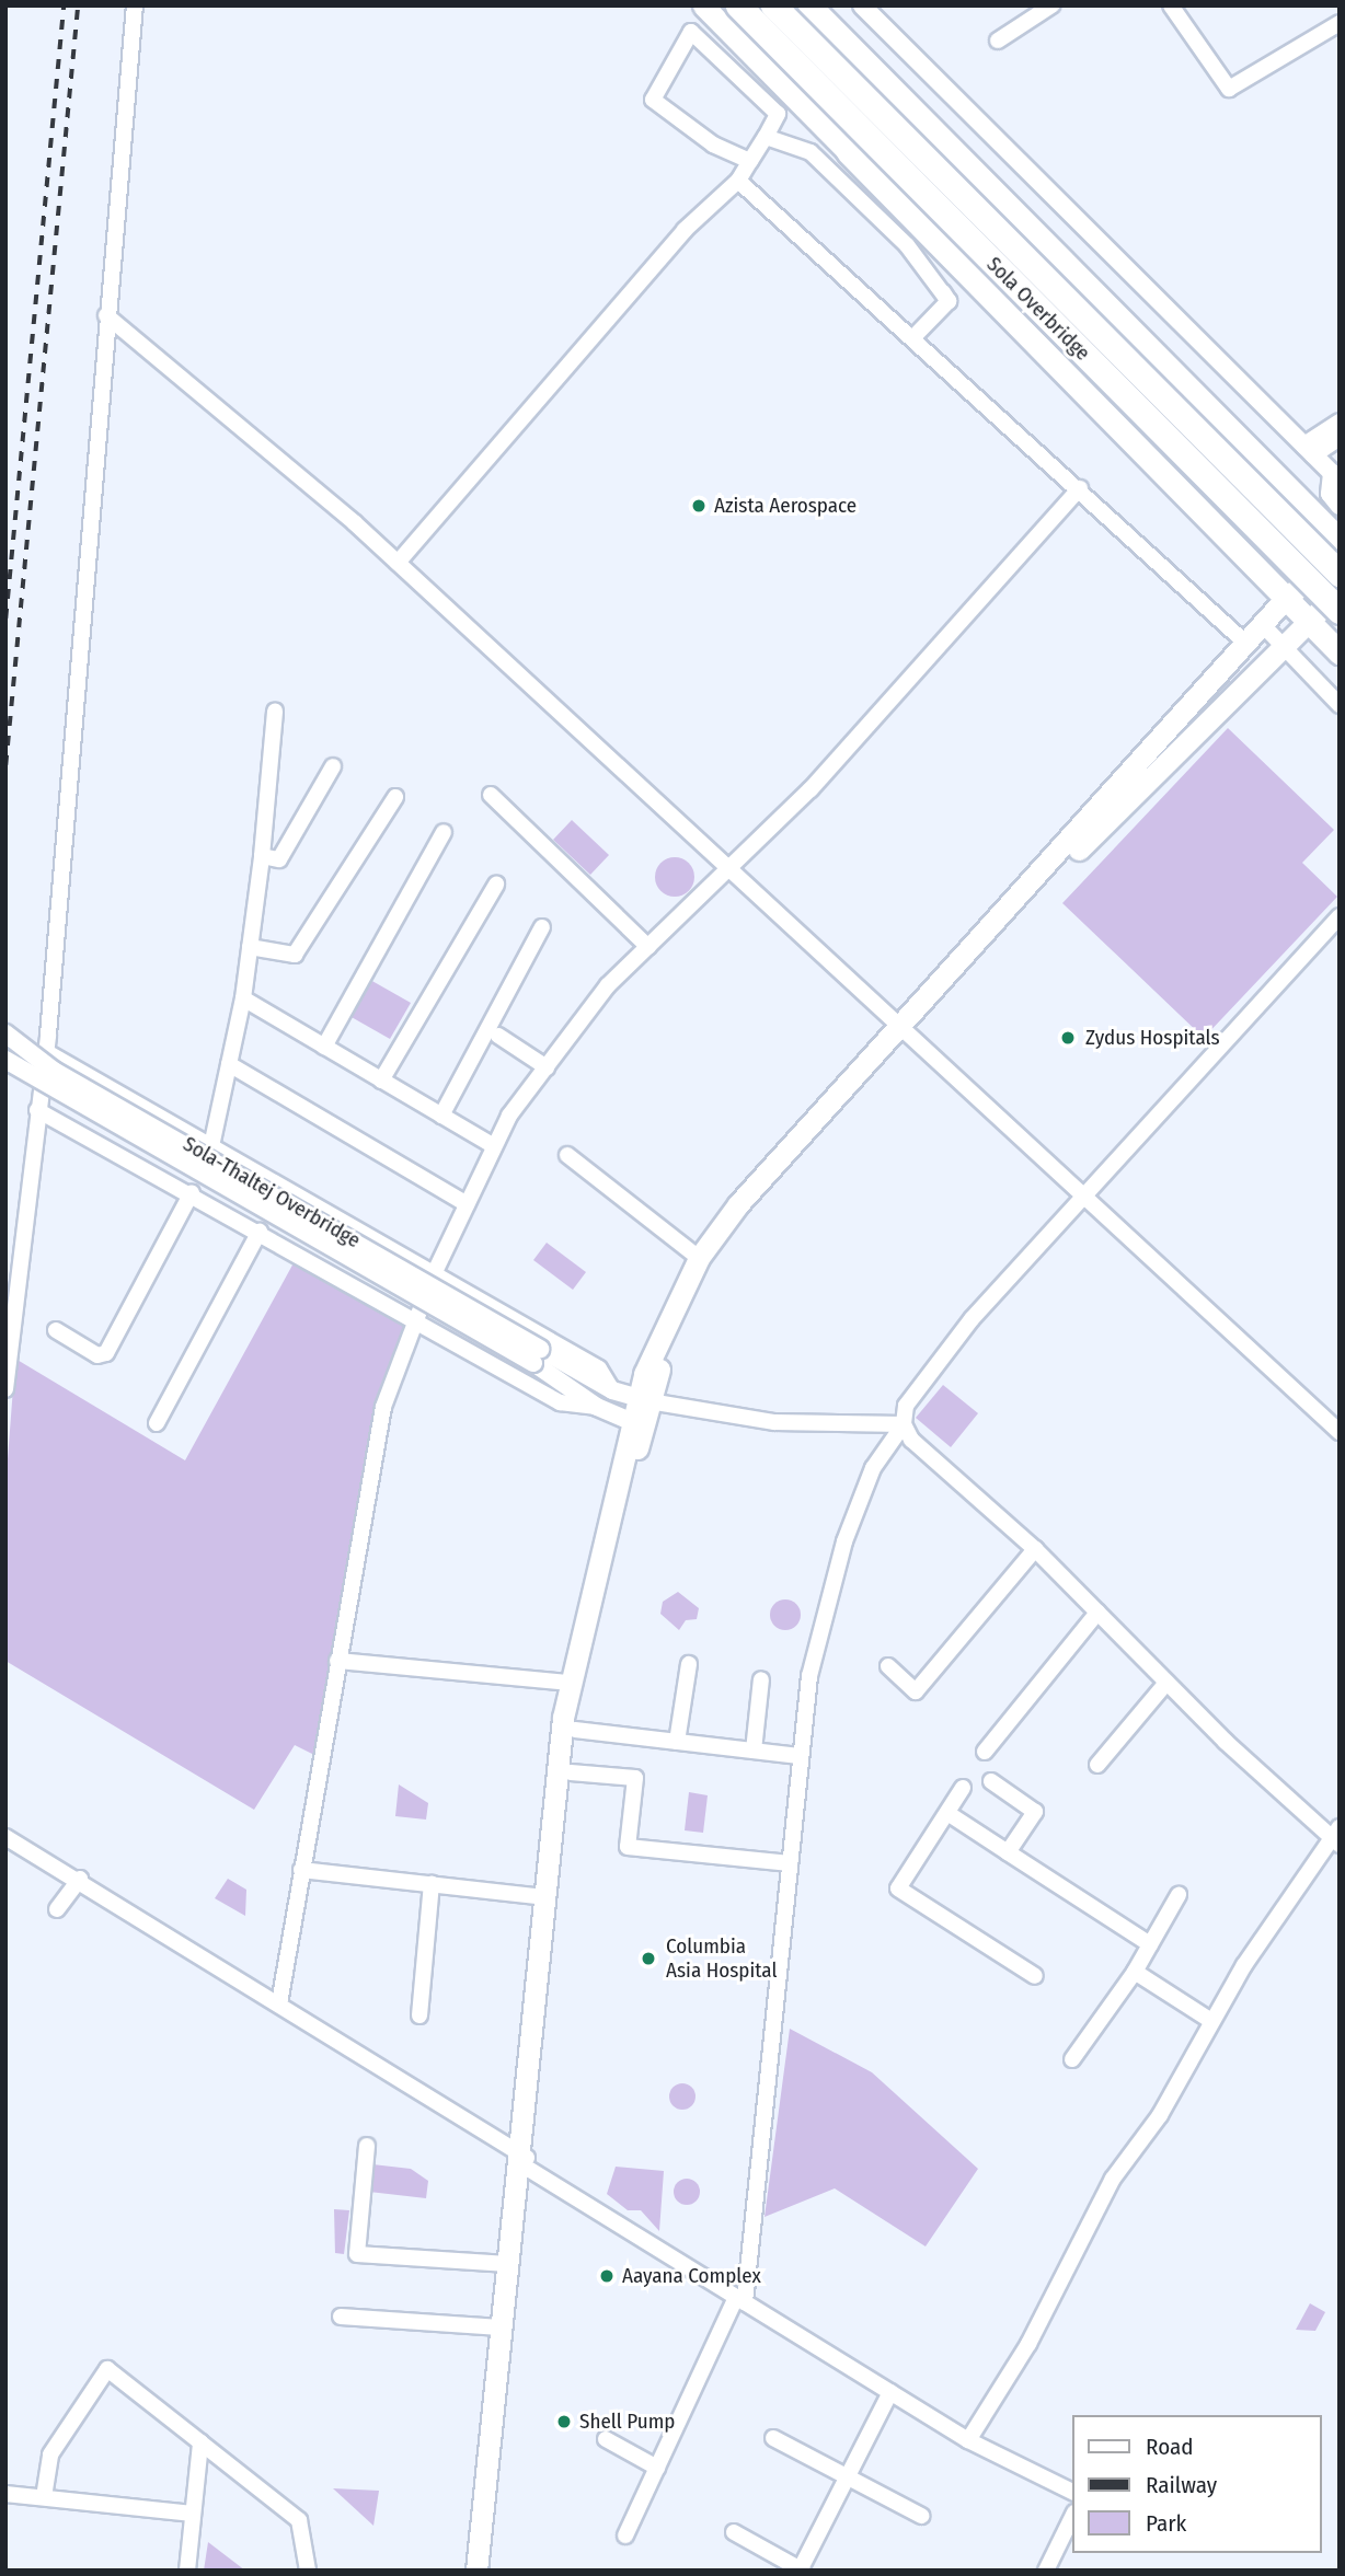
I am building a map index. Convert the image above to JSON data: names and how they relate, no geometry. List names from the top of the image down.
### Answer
{
  "streets": {
    "highway": ["Sola Overbridge"],
    "street": ["Sola-Thaltej Overbridge"]
  },
  "places": [
    "Azista Aerospace",
    "Zydus Hospitals",
    "Columbia Asia Hospital",
    "Aayana Complex",
    "Shell Pump"
  ],
  "legend": ["Road", "Railway", "Park"]
}
